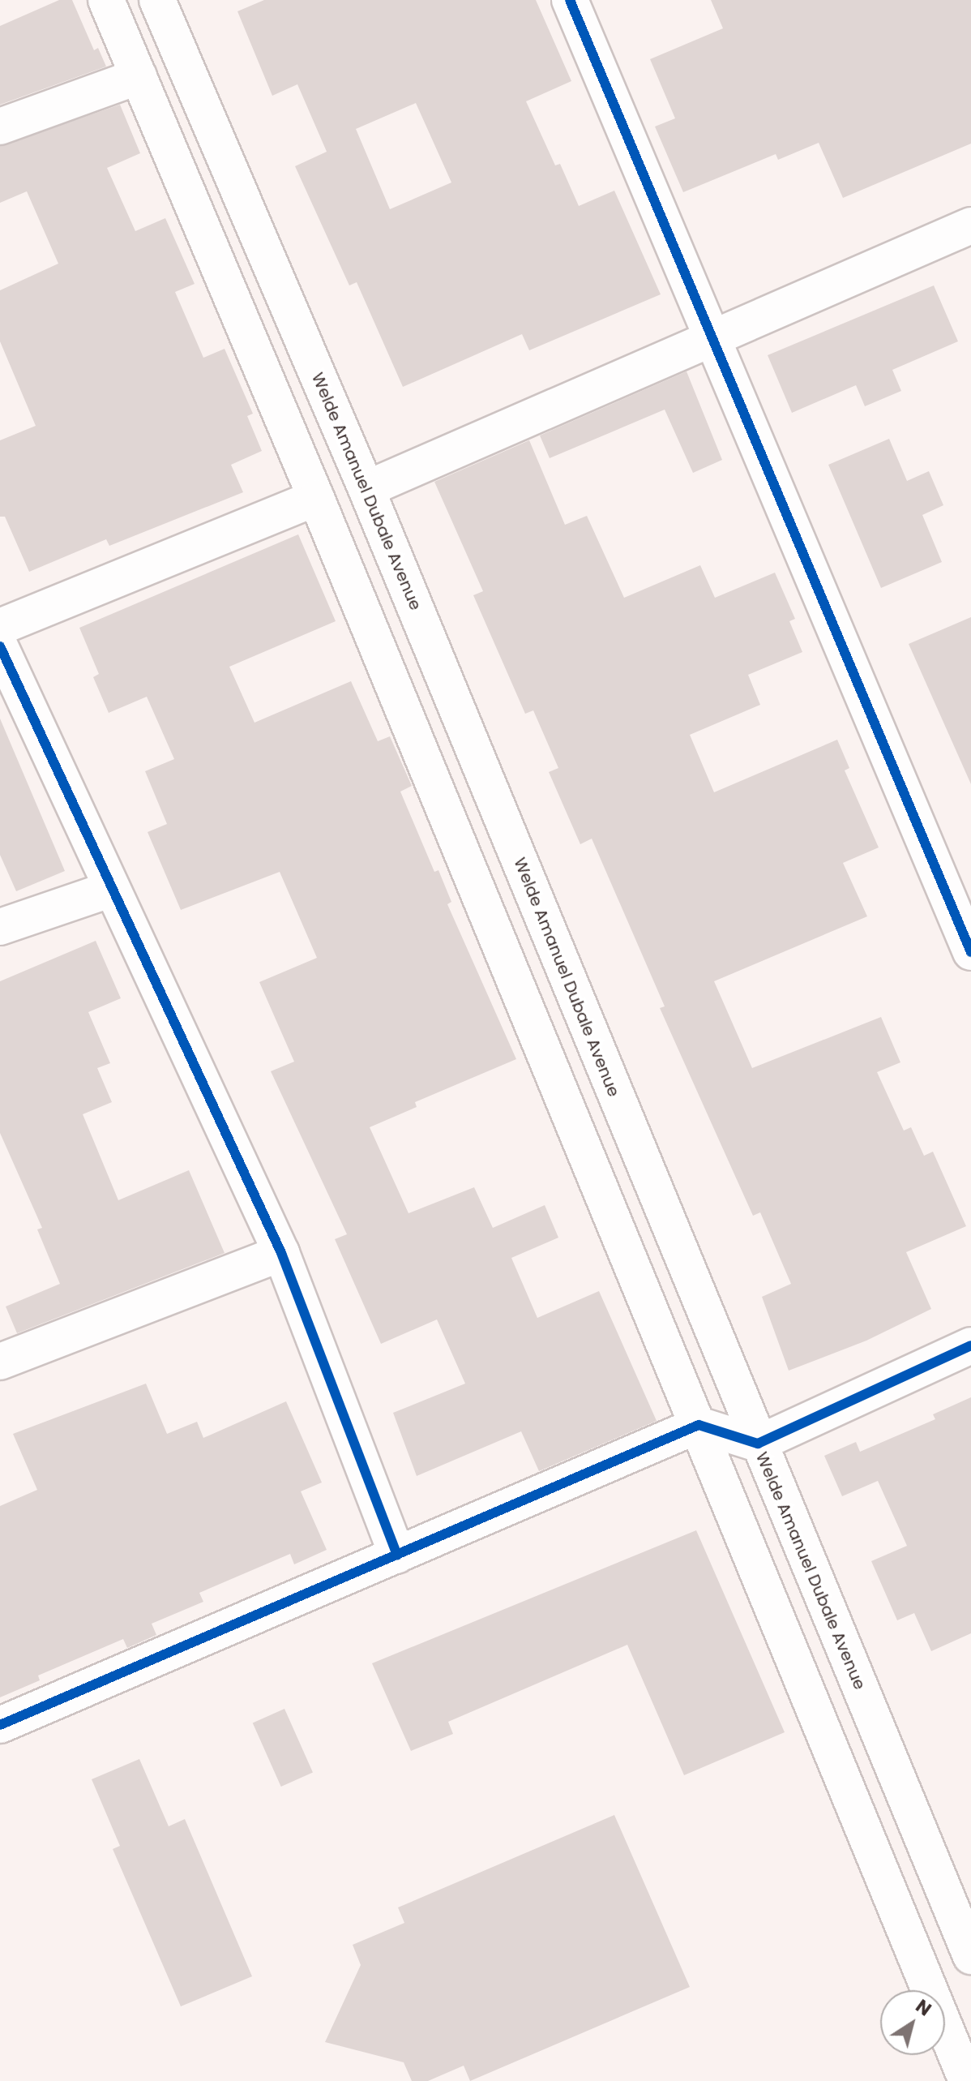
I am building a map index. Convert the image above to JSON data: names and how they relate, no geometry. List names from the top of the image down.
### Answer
{
  "streets": {
    "street": ["Welde Amanuel Dubale Avenue"]
  },
  "north": "top right"
}
